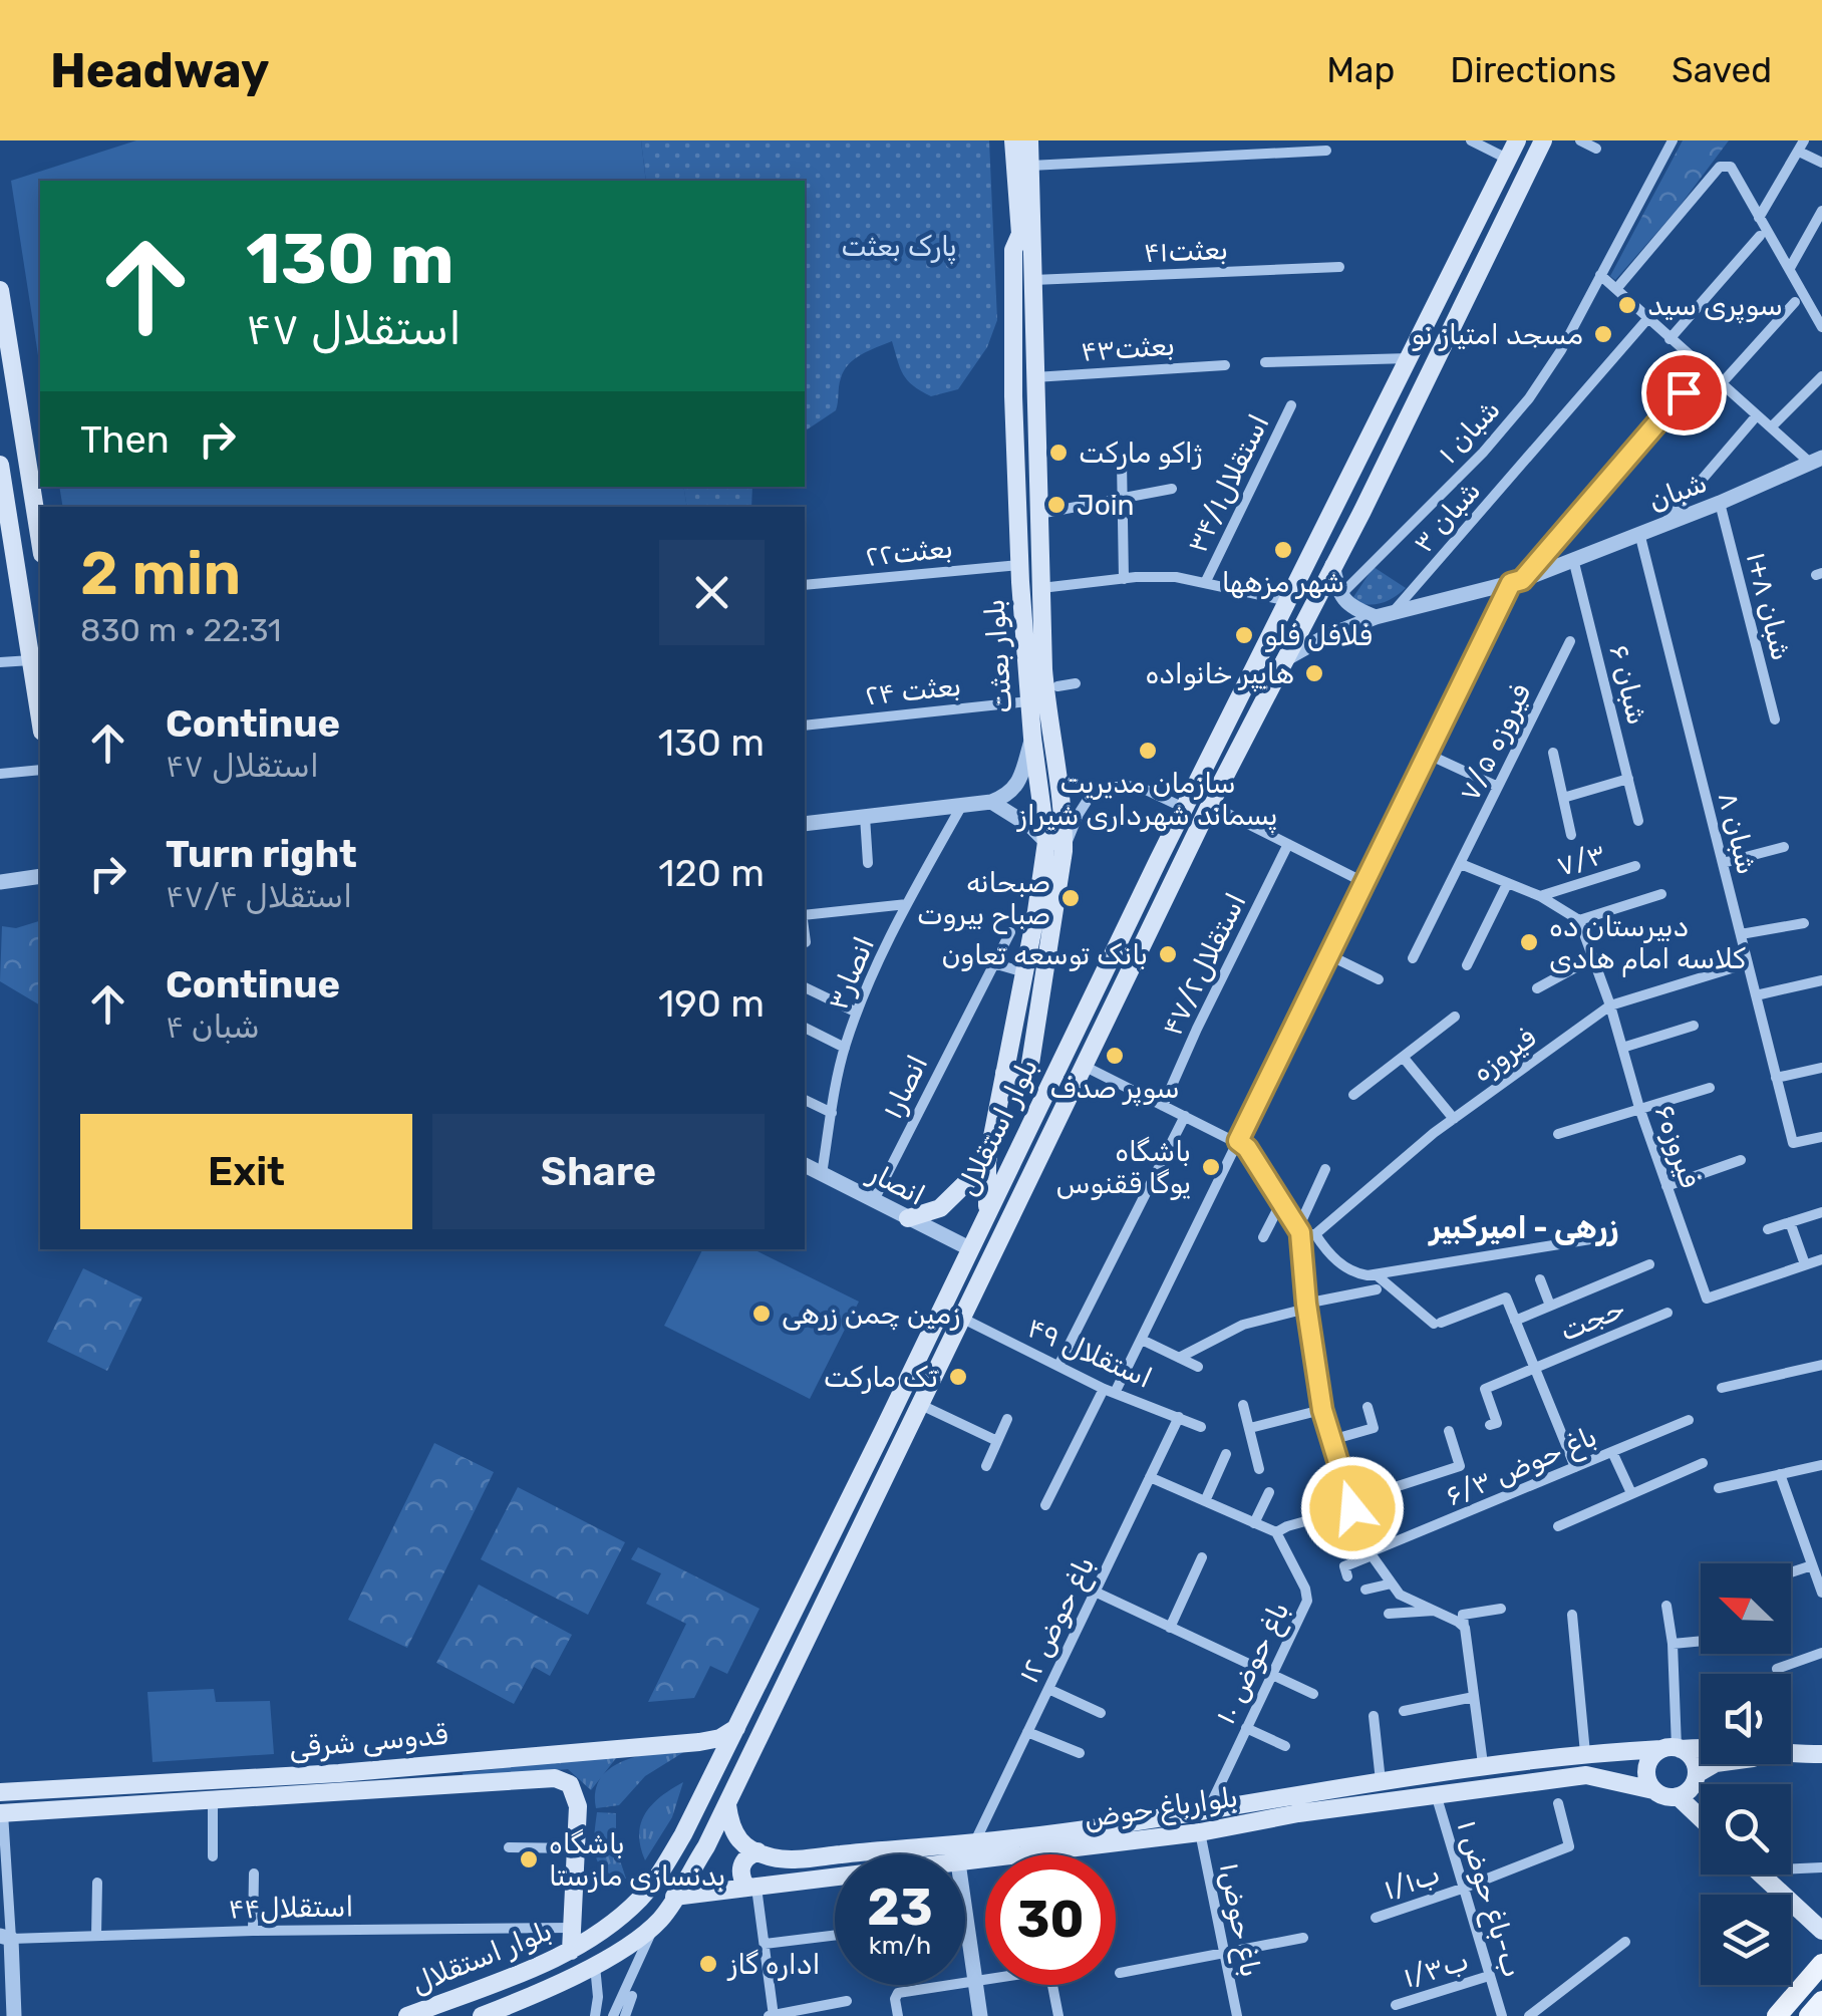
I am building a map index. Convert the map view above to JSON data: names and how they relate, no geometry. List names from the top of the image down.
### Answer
{
  "streets": {
    "main road": [
      "بلوار بعثت",
      "بلوار استقلال",
      "قدوسی شرقی",
      "بلوارباغ حوض"
    ],
    "street": [
      "بعثت۴۱",
      "بعثت۴۳",
      "۱ شبان",
      "استقلال۳۴/۱",
      "شبان",
      "۳ شبان",
      "بعثت۲۲",
      "۱+۸ شبان",
      "۶ شبان",
      "بعثت ۲۴",
      "۷/۵ فیروزه",
      "۸ شبان",
      "۷/۳",
      "استقلال۴۷/۲",
      "انصار۳",
      "فیروزه",
      "انصار۱",
      "فیروزه۶",
      "انصار",
      "حجت",
      "۴۹ استقلال",
      "۶/۳ باغ حوض",
      "۱۲ باغ حوض",
      "۱۰ باغ حوض",
      "ب۱/۱",
      "۱ ب-باغ حوض",
      "استقلال۴۴",
      "باغ حوض۱",
      "ب۱/۳"
    ]
  },
  "crossings": [
    ["بعثت۴۱", "بلوار بعثت"],
    ["بعثت۴۳", "بلوار بعثت"],
    ["شبان", "۳ شبان"],
    ["شبان", "۱+۸ شبان"],
    ["شبان", "۶ شبان"],
    ["شبان", "۸ شبان"],
    ["شبان", "بلوار استقلال"],
    ["بعثت۲۲", "بلوار بعثت"],
    ["بلوار بعثت", "بعثت ۲۴"],
    ["بلوار بعثت", "بلوار استقلال"],
    ["۸ شبان", "فیروزه"],
    ["انصار۳", "انصار"],
    ["فیروزه", "فیروزه۶"],
    ["انصار۱", "انصار"],
    ["بلوار استقلال", "انصار"],
    ["بلوار استقلال", "۴۹ استقلال"],
    ["بلوار استقلال", "قدوسی شرقی"],
    ["بلوار استقلال", "بلوارباغ حوض"],
    ["۴۹ استقلال", "۱۲ باغ حوض"],
    ["۱۲ باغ حوض", "بلوارباغ حوض"],
    ["۱۰ باغ حوض", "بلوارباغ حوض"],
    ["قدوسی شرقی", "استقلال۴۴"],
    ["بلوارباغ حوض", "۱ ب-باغ حوض"],
    ["بلوارباغ حوض", "باغ حوض۱"],
    ["ب۱/۱", "۱ ب-باغ حوض"],
    ["۱ ب-باغ حوض", "ب۱/۳"]
  ],
  "districts": ["زرهی - امیرکبیر"],
  "parks": ["پارک بعثت"],
  "places": [
    "سوپری سید",
    "مسجد امتیاز نو",
    "ژاکو مارکت",
    "Join",
    "شهر مزهها",
    "فلافل فلو",
    "هایپر خانواده",
    "سازمان مدیریت پسماند شهرداری شیراز",
    "صبحانه صباح بیروت",
    "دبیرستان ده کلاسه امام هادی",
    "بانک توسعه تعاون",
    "سوپر صدف",
    "باشگاه یوگا ققنوس",
    "زمین چمن زرهی",
    "تک مارکت",
    "باشگاه بدنسازی مازستا",
    "اداره گاز"
  ],
  "north": "top left",
  "page": {
    "header": "Headway",
    "nav": ["Map", "Directions", "Saved"],
    "turn": ["130 m", "۴۷ استقلال"],
    "then": "Then",
    "heading": ["2 min", "830 m · 22:31"],
    "list": [
      {
        "name": "Continue",
        "note": "۴۷ استقلال",
        "value": "130 m"
      },
      {
        "name": "Turn right",
        "note": "۴۷/۴ استقلال",
        "value": "120 m"
      },
      {
        "name": "Continue",
        "note": "۴ شبان",
        "value": "190 m"
      }
    ],
    "buttons": ["Exit", "Share"],
    "speed": "23 km/h",
    "limit": "30"
  }
}
